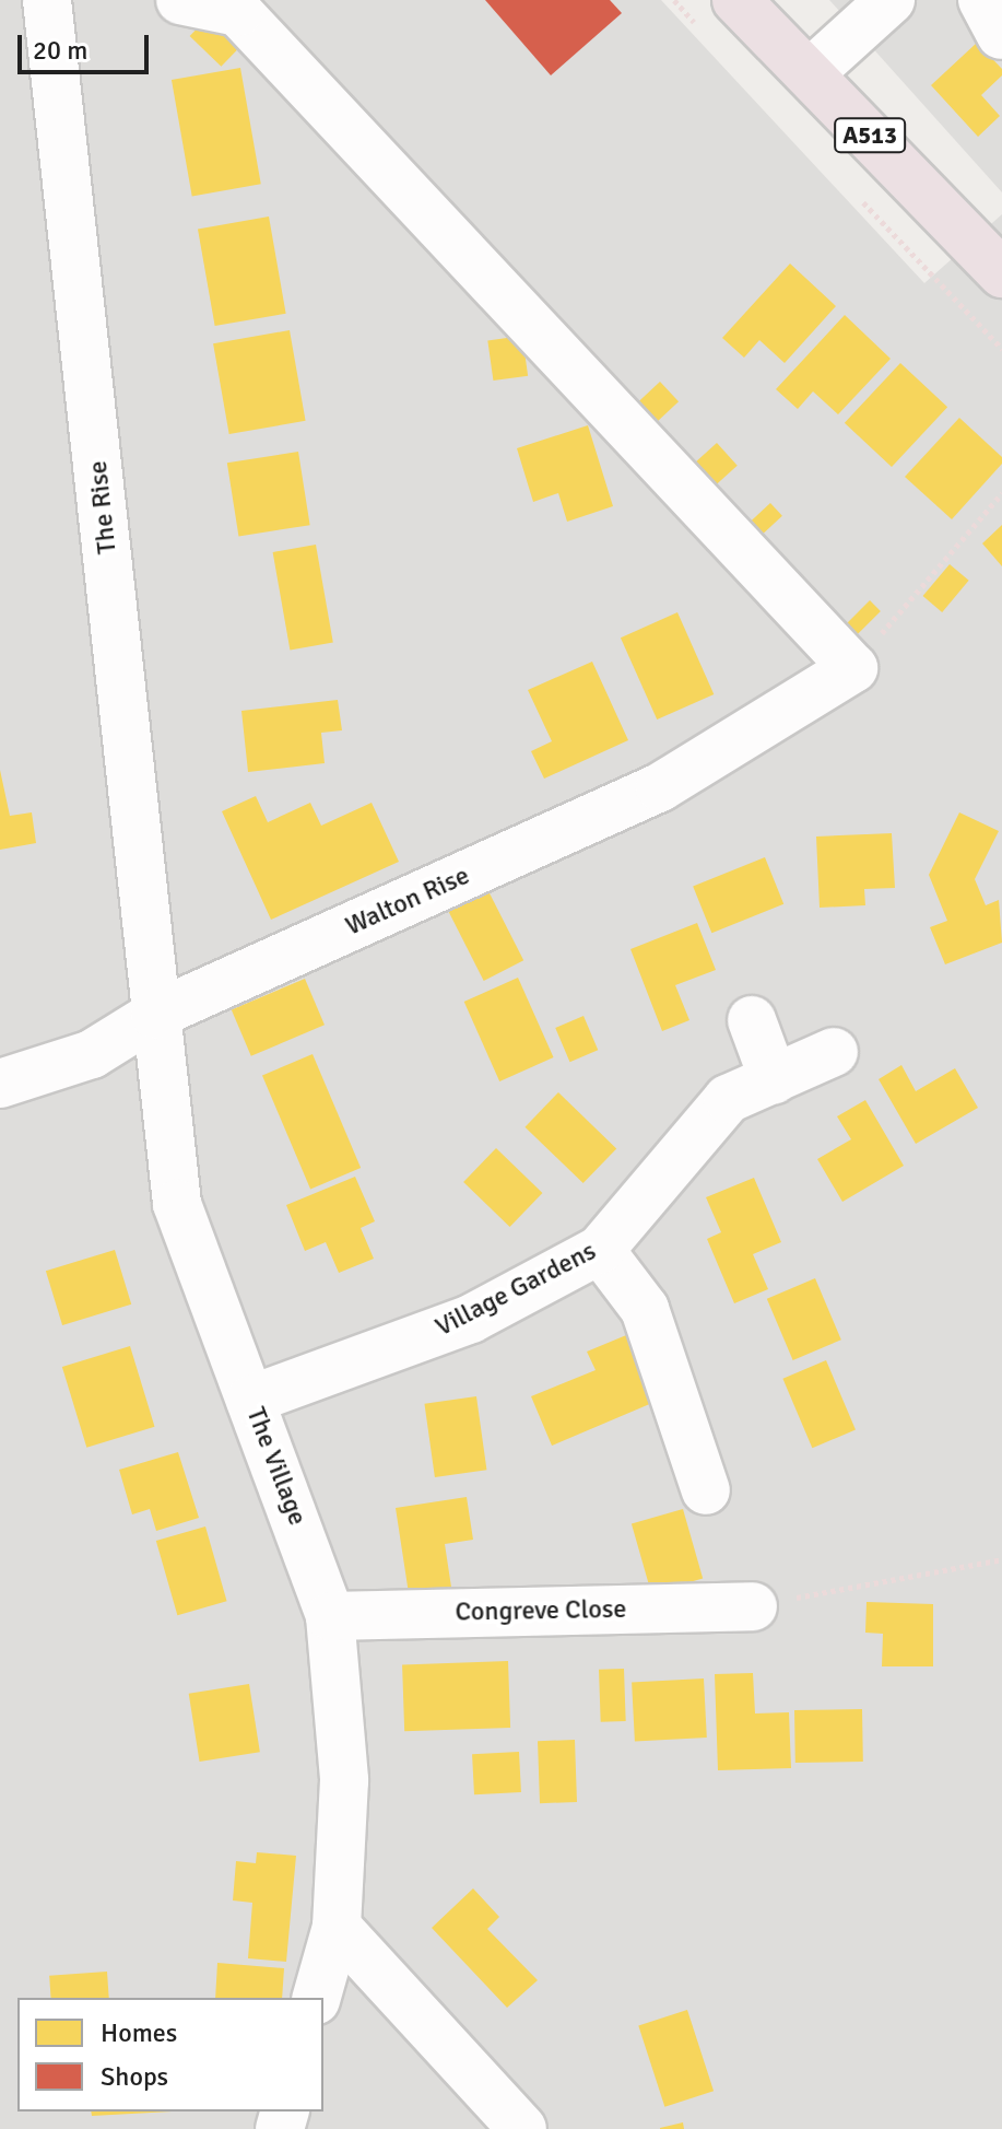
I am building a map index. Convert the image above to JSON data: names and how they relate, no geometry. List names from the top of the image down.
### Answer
{
  "streets": {
    "highway": ["A513"],
    "street": [
      "The Rise",
      "Walton Rise",
      "Village Gardens",
      "The Village",
      "Congreve Close"
    ]
  },
  "crossings": [
    ["The Rise", "Walton Rise"],
    ["The Rise", "The Village"],
    ["Walton Rise", "The Village"],
    ["Village Gardens", "The Village"],
    ["The Village", "Congreve Close"]
  ],
  "legend": ["Homes", "Shops"],
  "scale_bar": "20 m"
}
